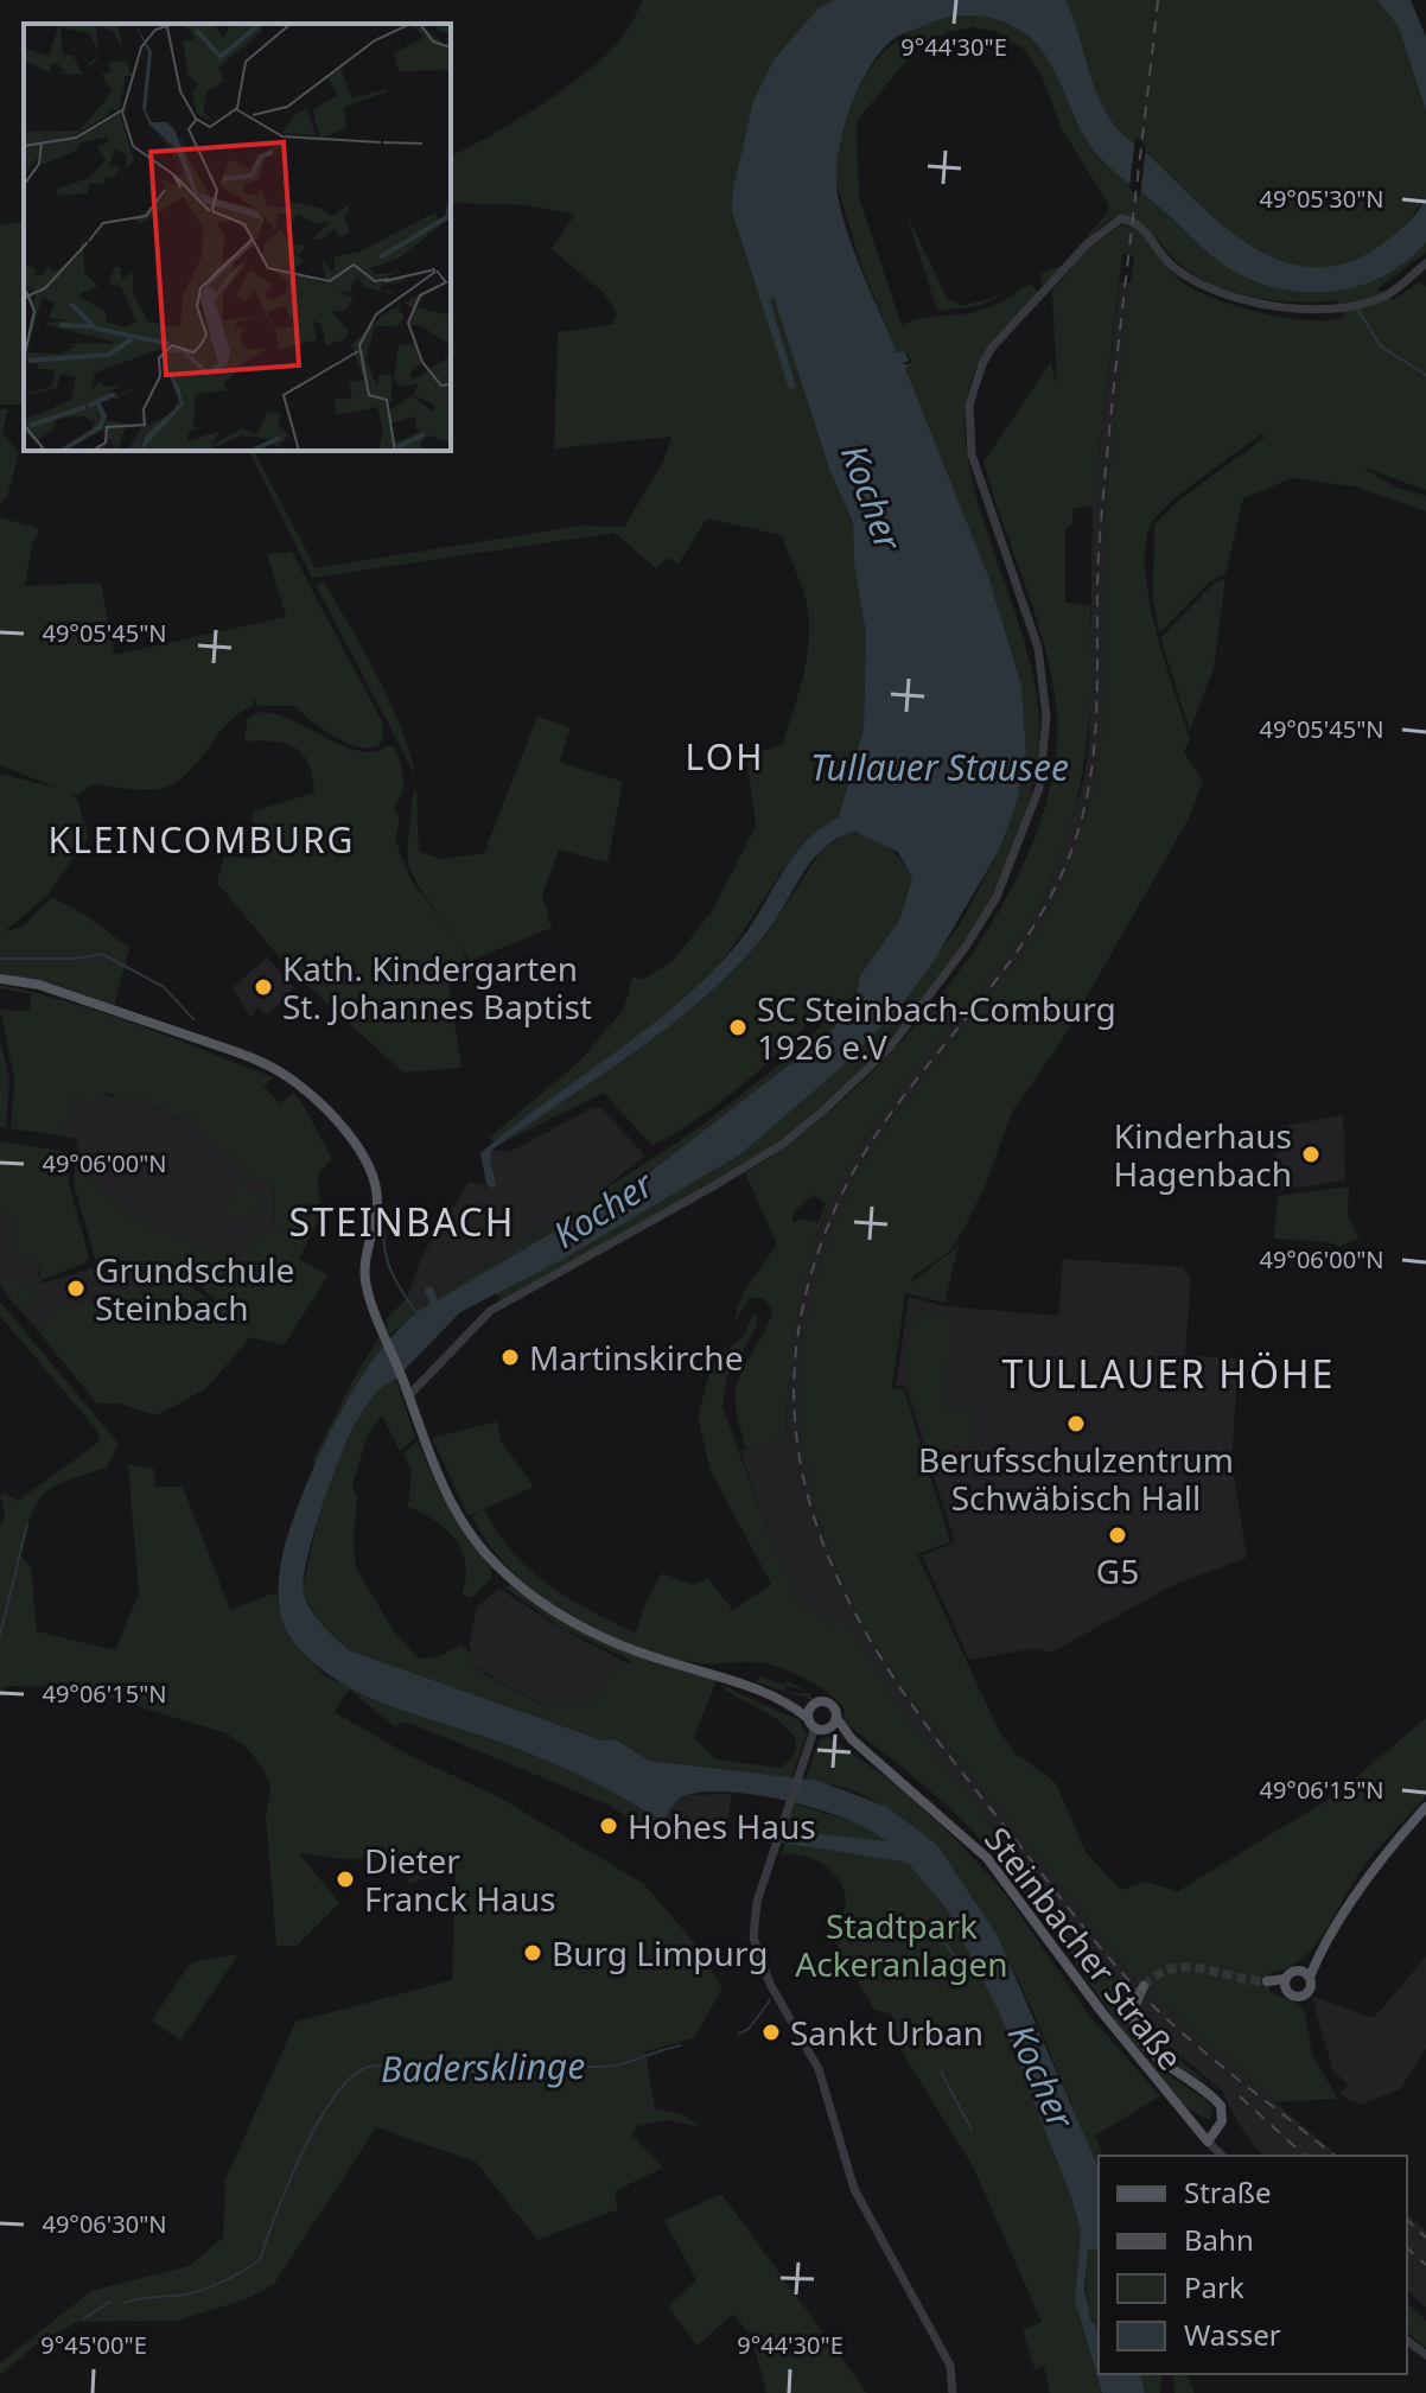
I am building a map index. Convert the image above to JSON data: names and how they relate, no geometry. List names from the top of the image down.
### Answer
{
  "streets": {
    "main road": ["Steinbacher Straße"]
  },
  "districts": [
    "LOH",
    "KLEINCOMBURG",
    "STEINBACH",
    "TULLAUER HÖHE"
  ],
  "water": ["Kocher", "Tullauer Stausee", "Badersklinge"],
  "parks": ["Stadtpark Ackeranlagen"],
  "places": [
    "Kath. Kindergarten St. Johannes Baptist",
    "SC Steinbach-Comburg 1926 e.V",
    "Kinderhaus Hagenbach",
    "Grundschule Steinbach",
    "Martinskirche",
    "Berufsschulzentrum Schwäbisch Hall",
    "G5",
    "Hohes Haus",
    "Dieter Franck Haus",
    "Burg Limpurg",
    "Sankt Urban"
  ],
  "legend": [
    "Straße",
    "Bahn",
    "Park",
    "Wasser"
  ],
  "coordinates": [
    "9°44'30\"E",
    "49°05'30\"N",
    "49°05'45\"N",
    "49°06'00\"N",
    "49°06'15\"N",
    "49°06'30\"N",
    "9°45'00\"E"
  ]
}
